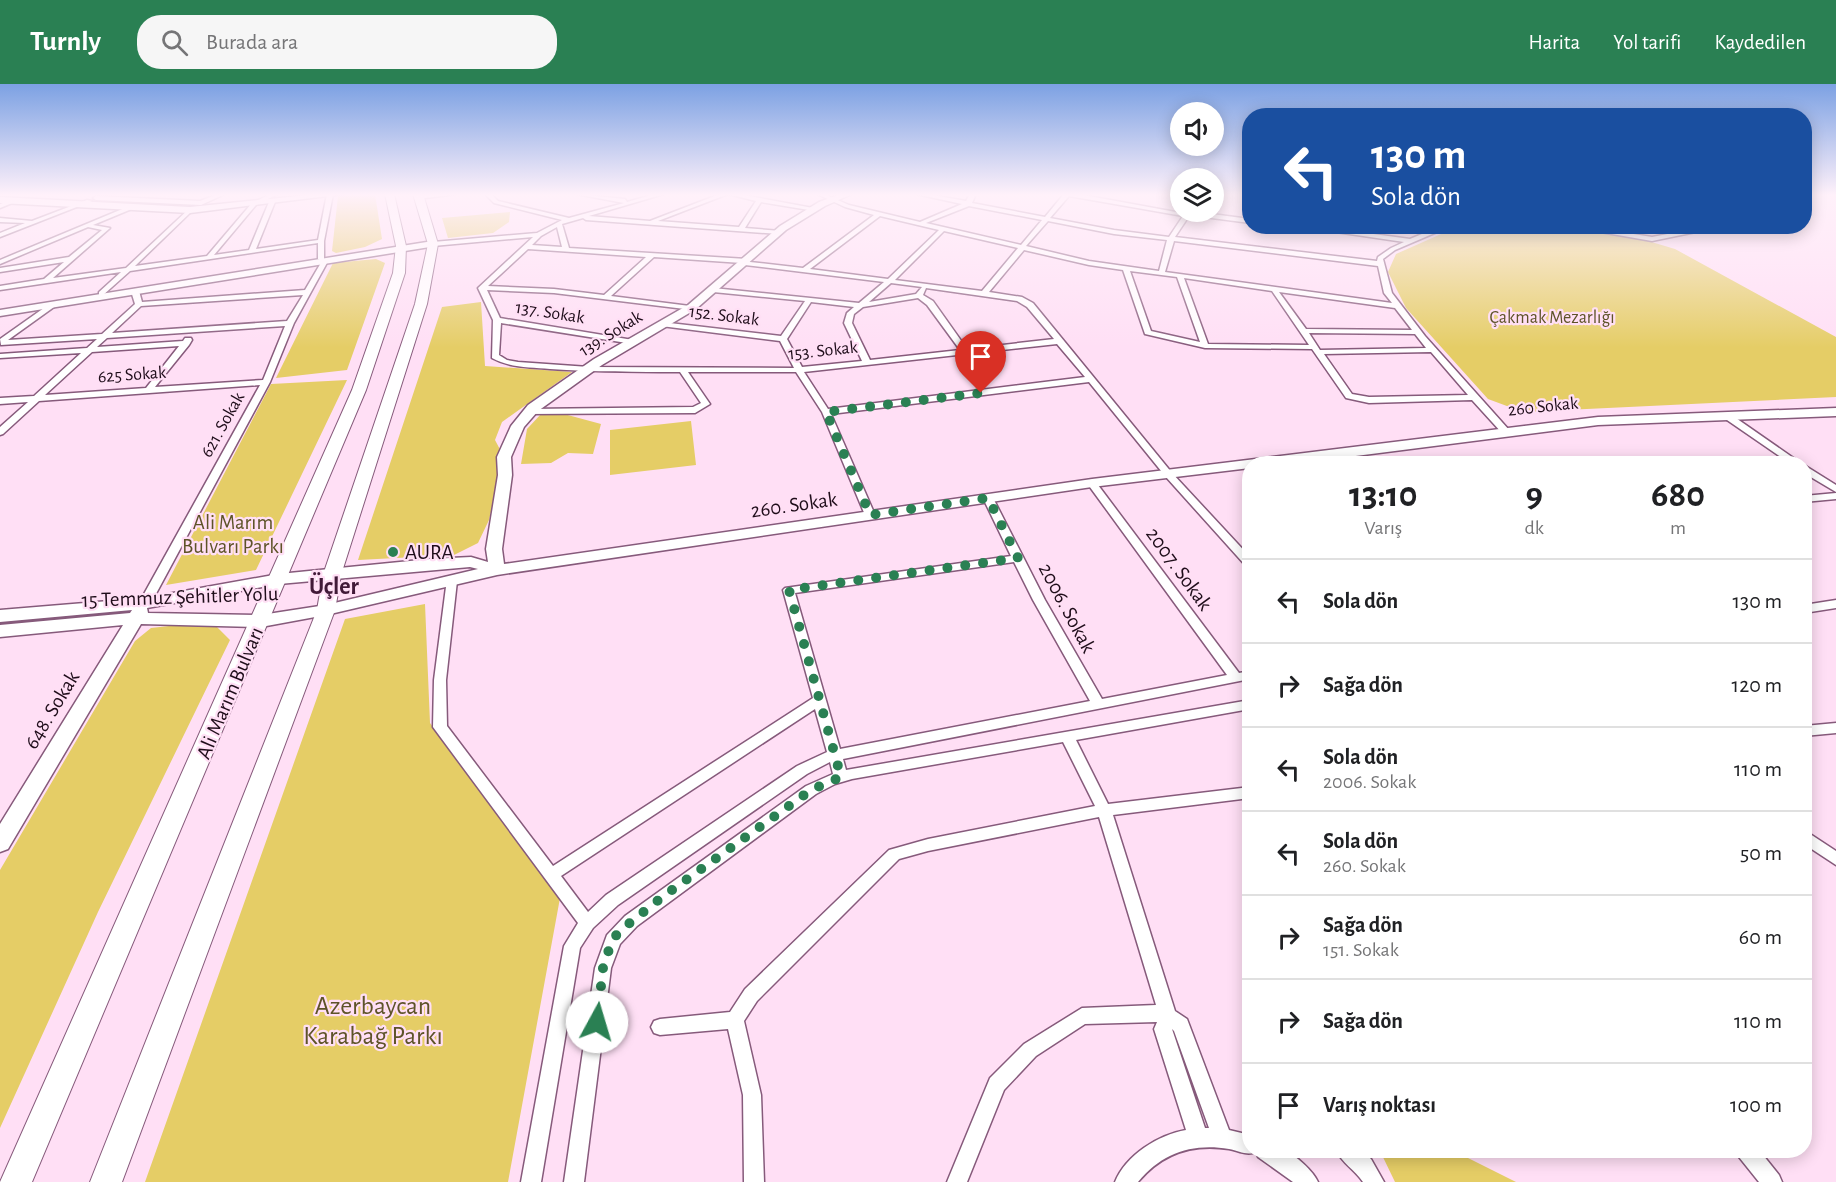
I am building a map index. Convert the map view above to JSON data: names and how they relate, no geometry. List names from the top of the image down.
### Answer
{
  "streets": {
    "main road": ["Ali Marım Bulvarı"],
    "street": [
      "137. Sokak",
      "152. Sokak",
      "139. Sokak",
      "153. Sokak",
      "625 Sokak",
      "260 Sokak",
      "621. Sokak",
      "260. Sokak",
      "2007. Sokak",
      "15 Temmuz Şehitler Yolu",
      "2006. Sokak",
      "648. Sokak"
    ]
  },
  "crossings": [
    ["137. Sokak", "139. Sokak"],
    ["137. Sokak", "153. Sokak"],
    ["152. Sokak", "139. Sokak"],
    ["139. Sokak", "153. Sokak"],
    ["139. Sokak", "260. Sokak"],
    ["139. Sokak", "15 Temmuz Şehitler Yolu"],
    ["625 Sokak", "621. Sokak"],
    ["621. Sokak", "15 Temmuz Şehitler Yolu"],
    ["621. Sokak", "648. Sokak"],
    ["260. Sokak", "2007. Sokak"],
    ["260. Sokak", "15 Temmuz Şehitler Yolu"],
    ["260. Sokak", "2006. Sokak"],
    ["15 Temmuz Şehitler Yolu", "Ali Marım Bulvarı"],
    ["15 Temmuz Şehitler Yolu", "648. Sokak"]
  ],
  "districts": ["Üçler"],
  "parks": ["Çakmak Mezarlığı", "Ali Marım Bulvarı Parkı", "Azerbaycan Karabağ Parkı"],
  "places": ["AURA"],
  "page": {
    "header": "Turnly",
    "search": "Burada ara",
    "nav": ["Harita", "Yol tarifi", "Kaydedilen"],
    "turn": ["130 m", "Sola dön"],
    "eta": [
      "13:10",
      "Varış",
      "9",
      "dk",
      "680",
      "m"
    ],
    "list": [
      {
        "name": "Sola dön",
        "value": "130 m"
      },
      {
        "name": "Sağa dön",
        "value": "120 m"
      },
      {
        "name": "Sola dön",
        "note": "2006. Sokak",
        "value": "110 m"
      },
      {
        "name": "Sola dön",
        "note": "260. Sokak",
        "value": "50 m"
      },
      {
        "name": "Sağa dön",
        "note": "151. Sokak",
        "value": "60 m"
      },
      {
        "name": "Sağa dön",
        "value": "110 m"
      },
      {
        "name": "Varış noktası",
        "value": "100 m"
      }
    ]
  }
}
